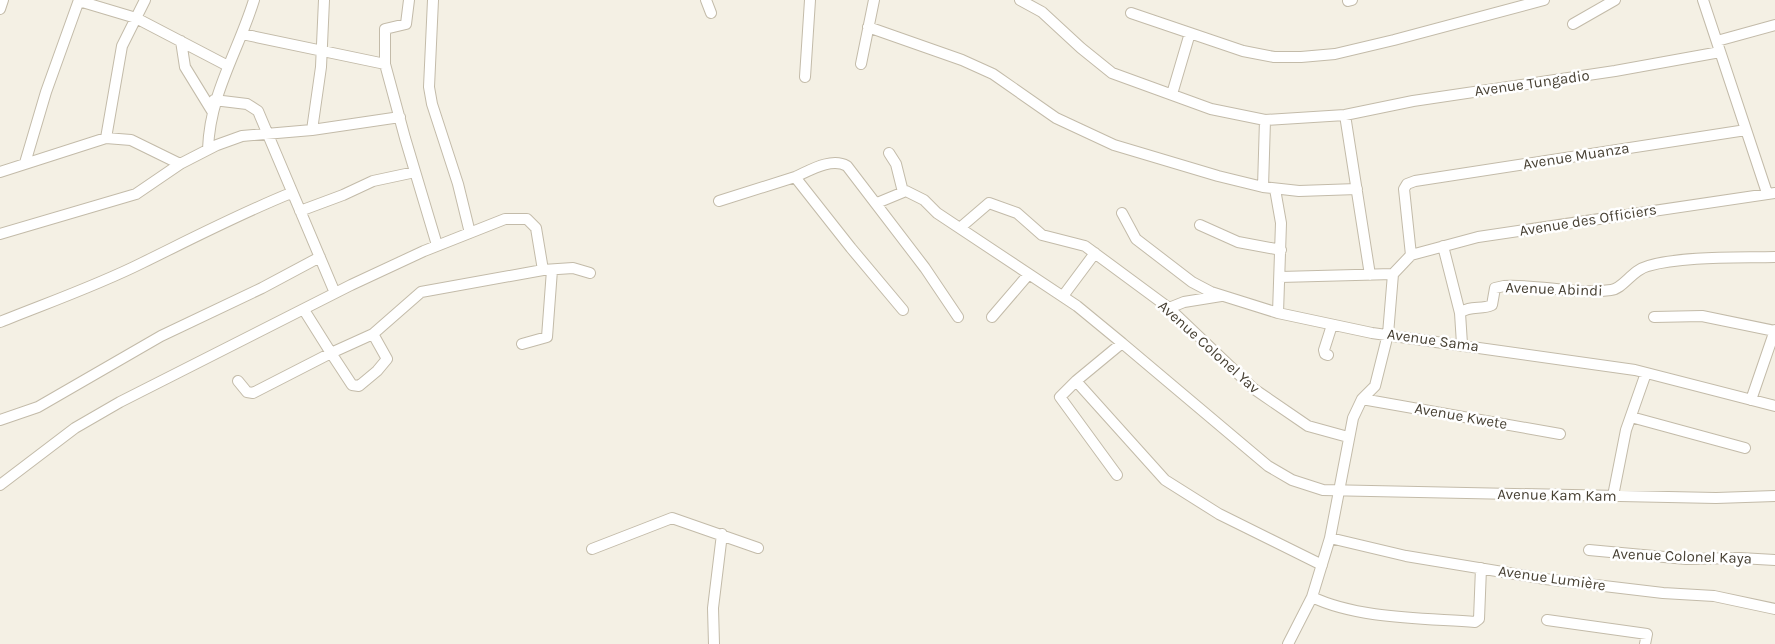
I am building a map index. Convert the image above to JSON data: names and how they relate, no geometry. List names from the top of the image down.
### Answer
{
  "streets": {
    "street": [
      "Avenue Tungadio",
      "Avenue Muanza",
      "Avenue des Officiers",
      "Avenue Abindi",
      "Avenue Sama",
      "Avenue Colonel Yav",
      "Avenue Kwete",
      "Avenue Kam Kam",
      "Avenue Colonel Kaya",
      "Avenue Lumière"
    ]
  },
  "crossings": [
    ["Avenue Muanza", "Avenue des Officiers"],
    ["Avenue Colonel Yav", "Avenue Kam Kam"]
  ]
}
